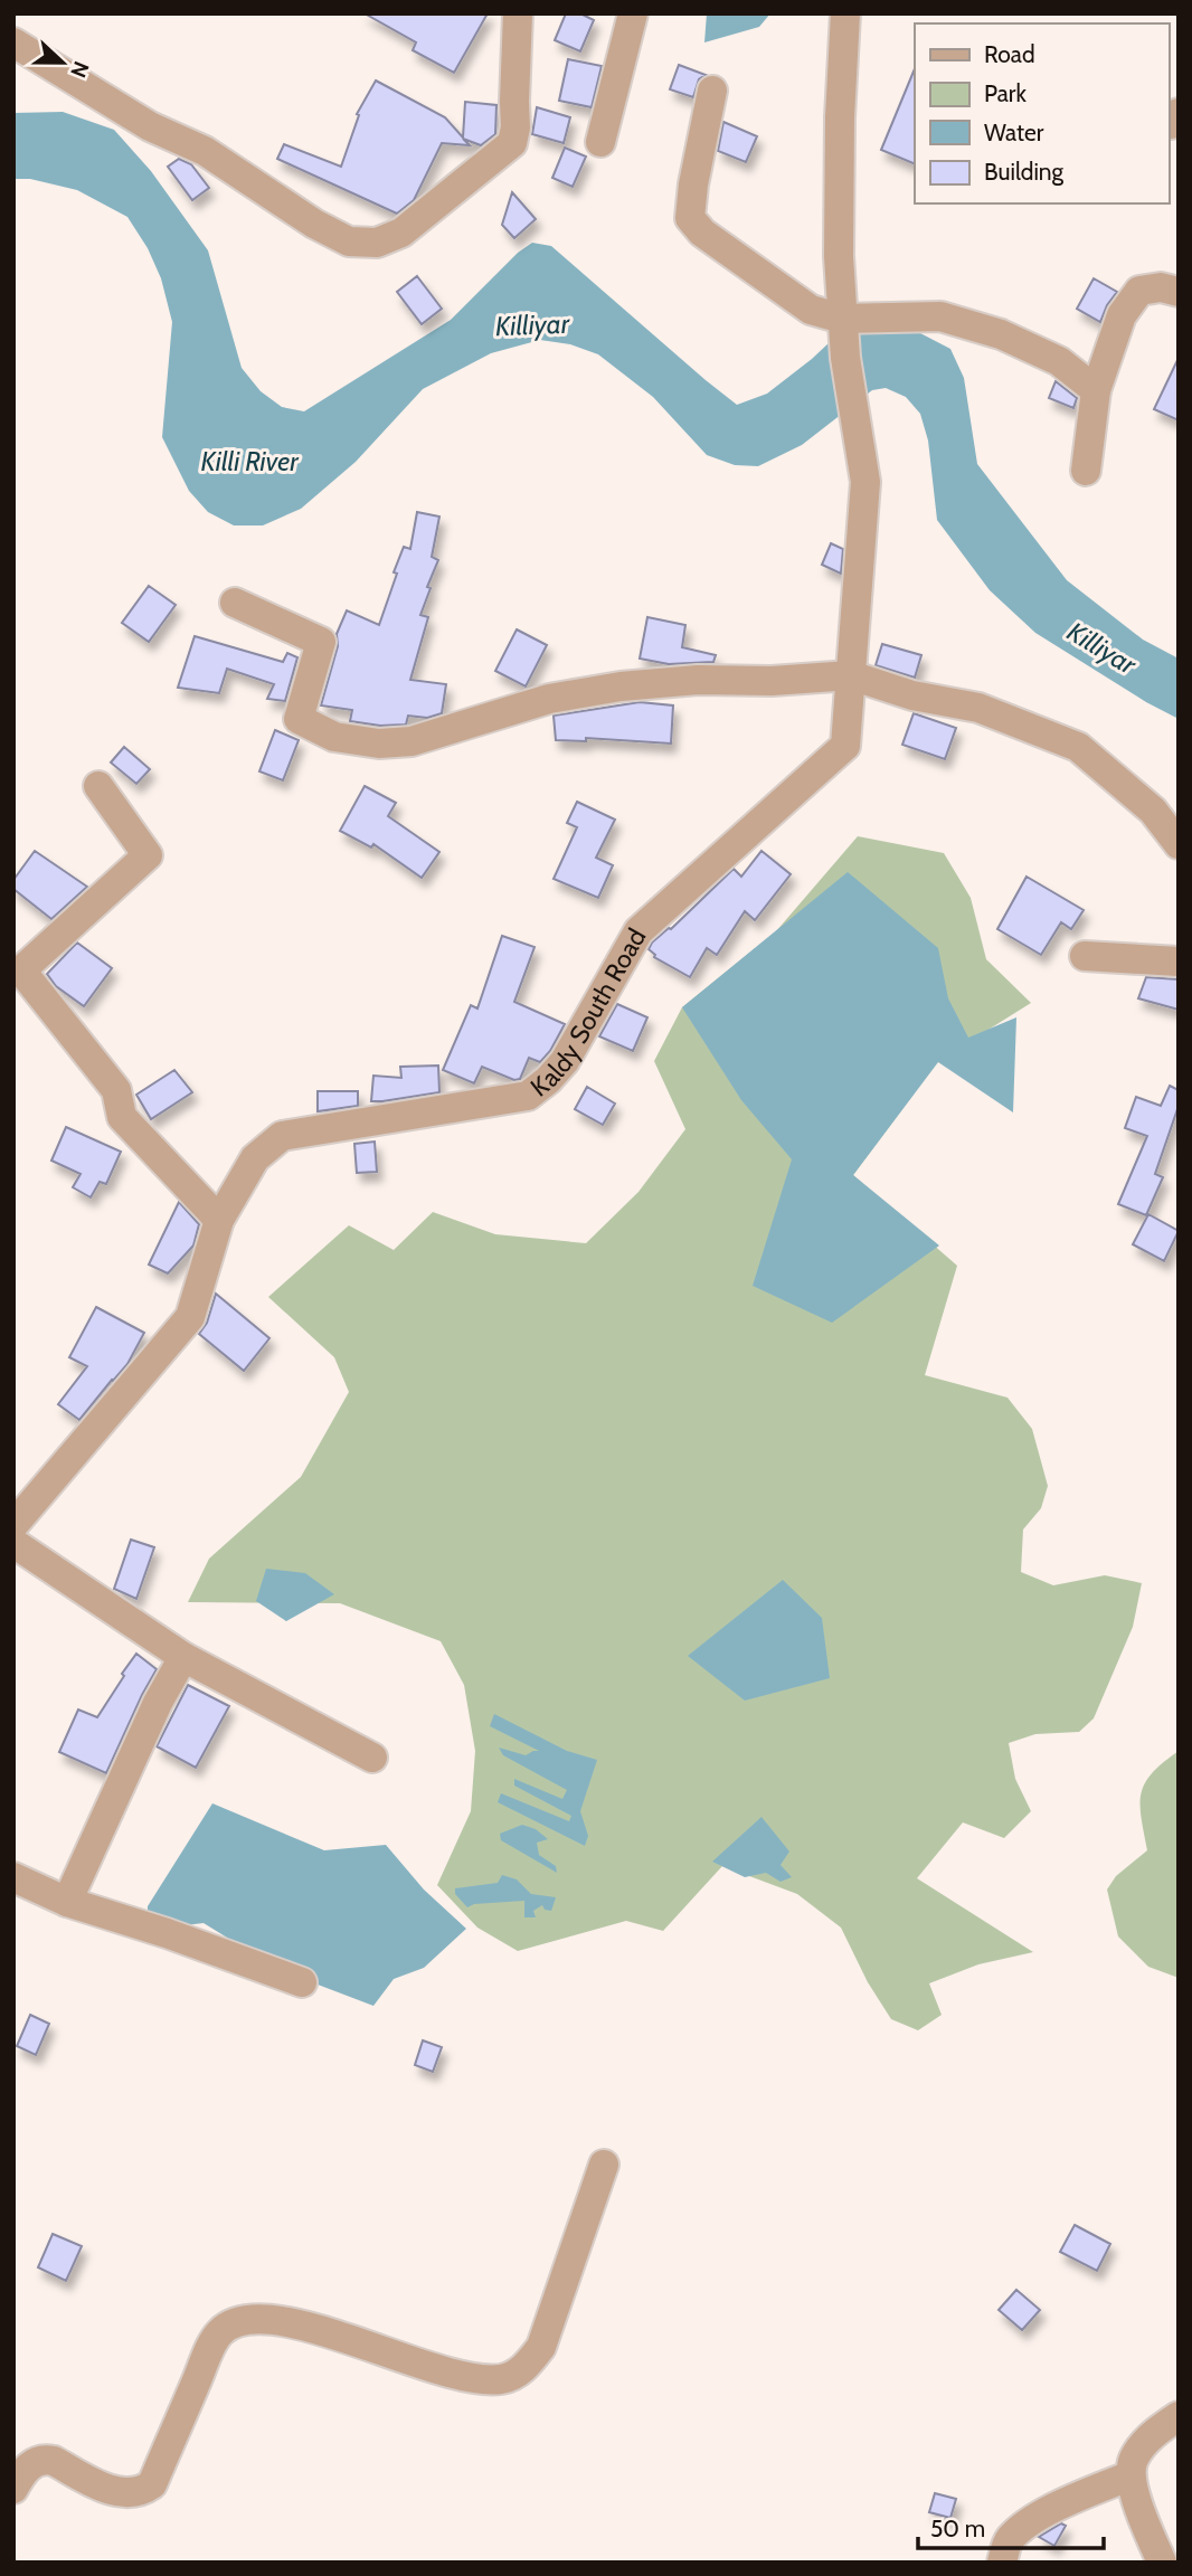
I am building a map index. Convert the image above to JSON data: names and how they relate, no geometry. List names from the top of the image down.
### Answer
{
  "streets": {
    "street": ["Kaldy South Road"]
  },
  "water": ["Killiyar", "Killi River"],
  "legend": [
    "Road",
    "Park",
    "Water",
    "Building"
  ],
  "scale_bar": "50 m",
  "north": "right"
}
